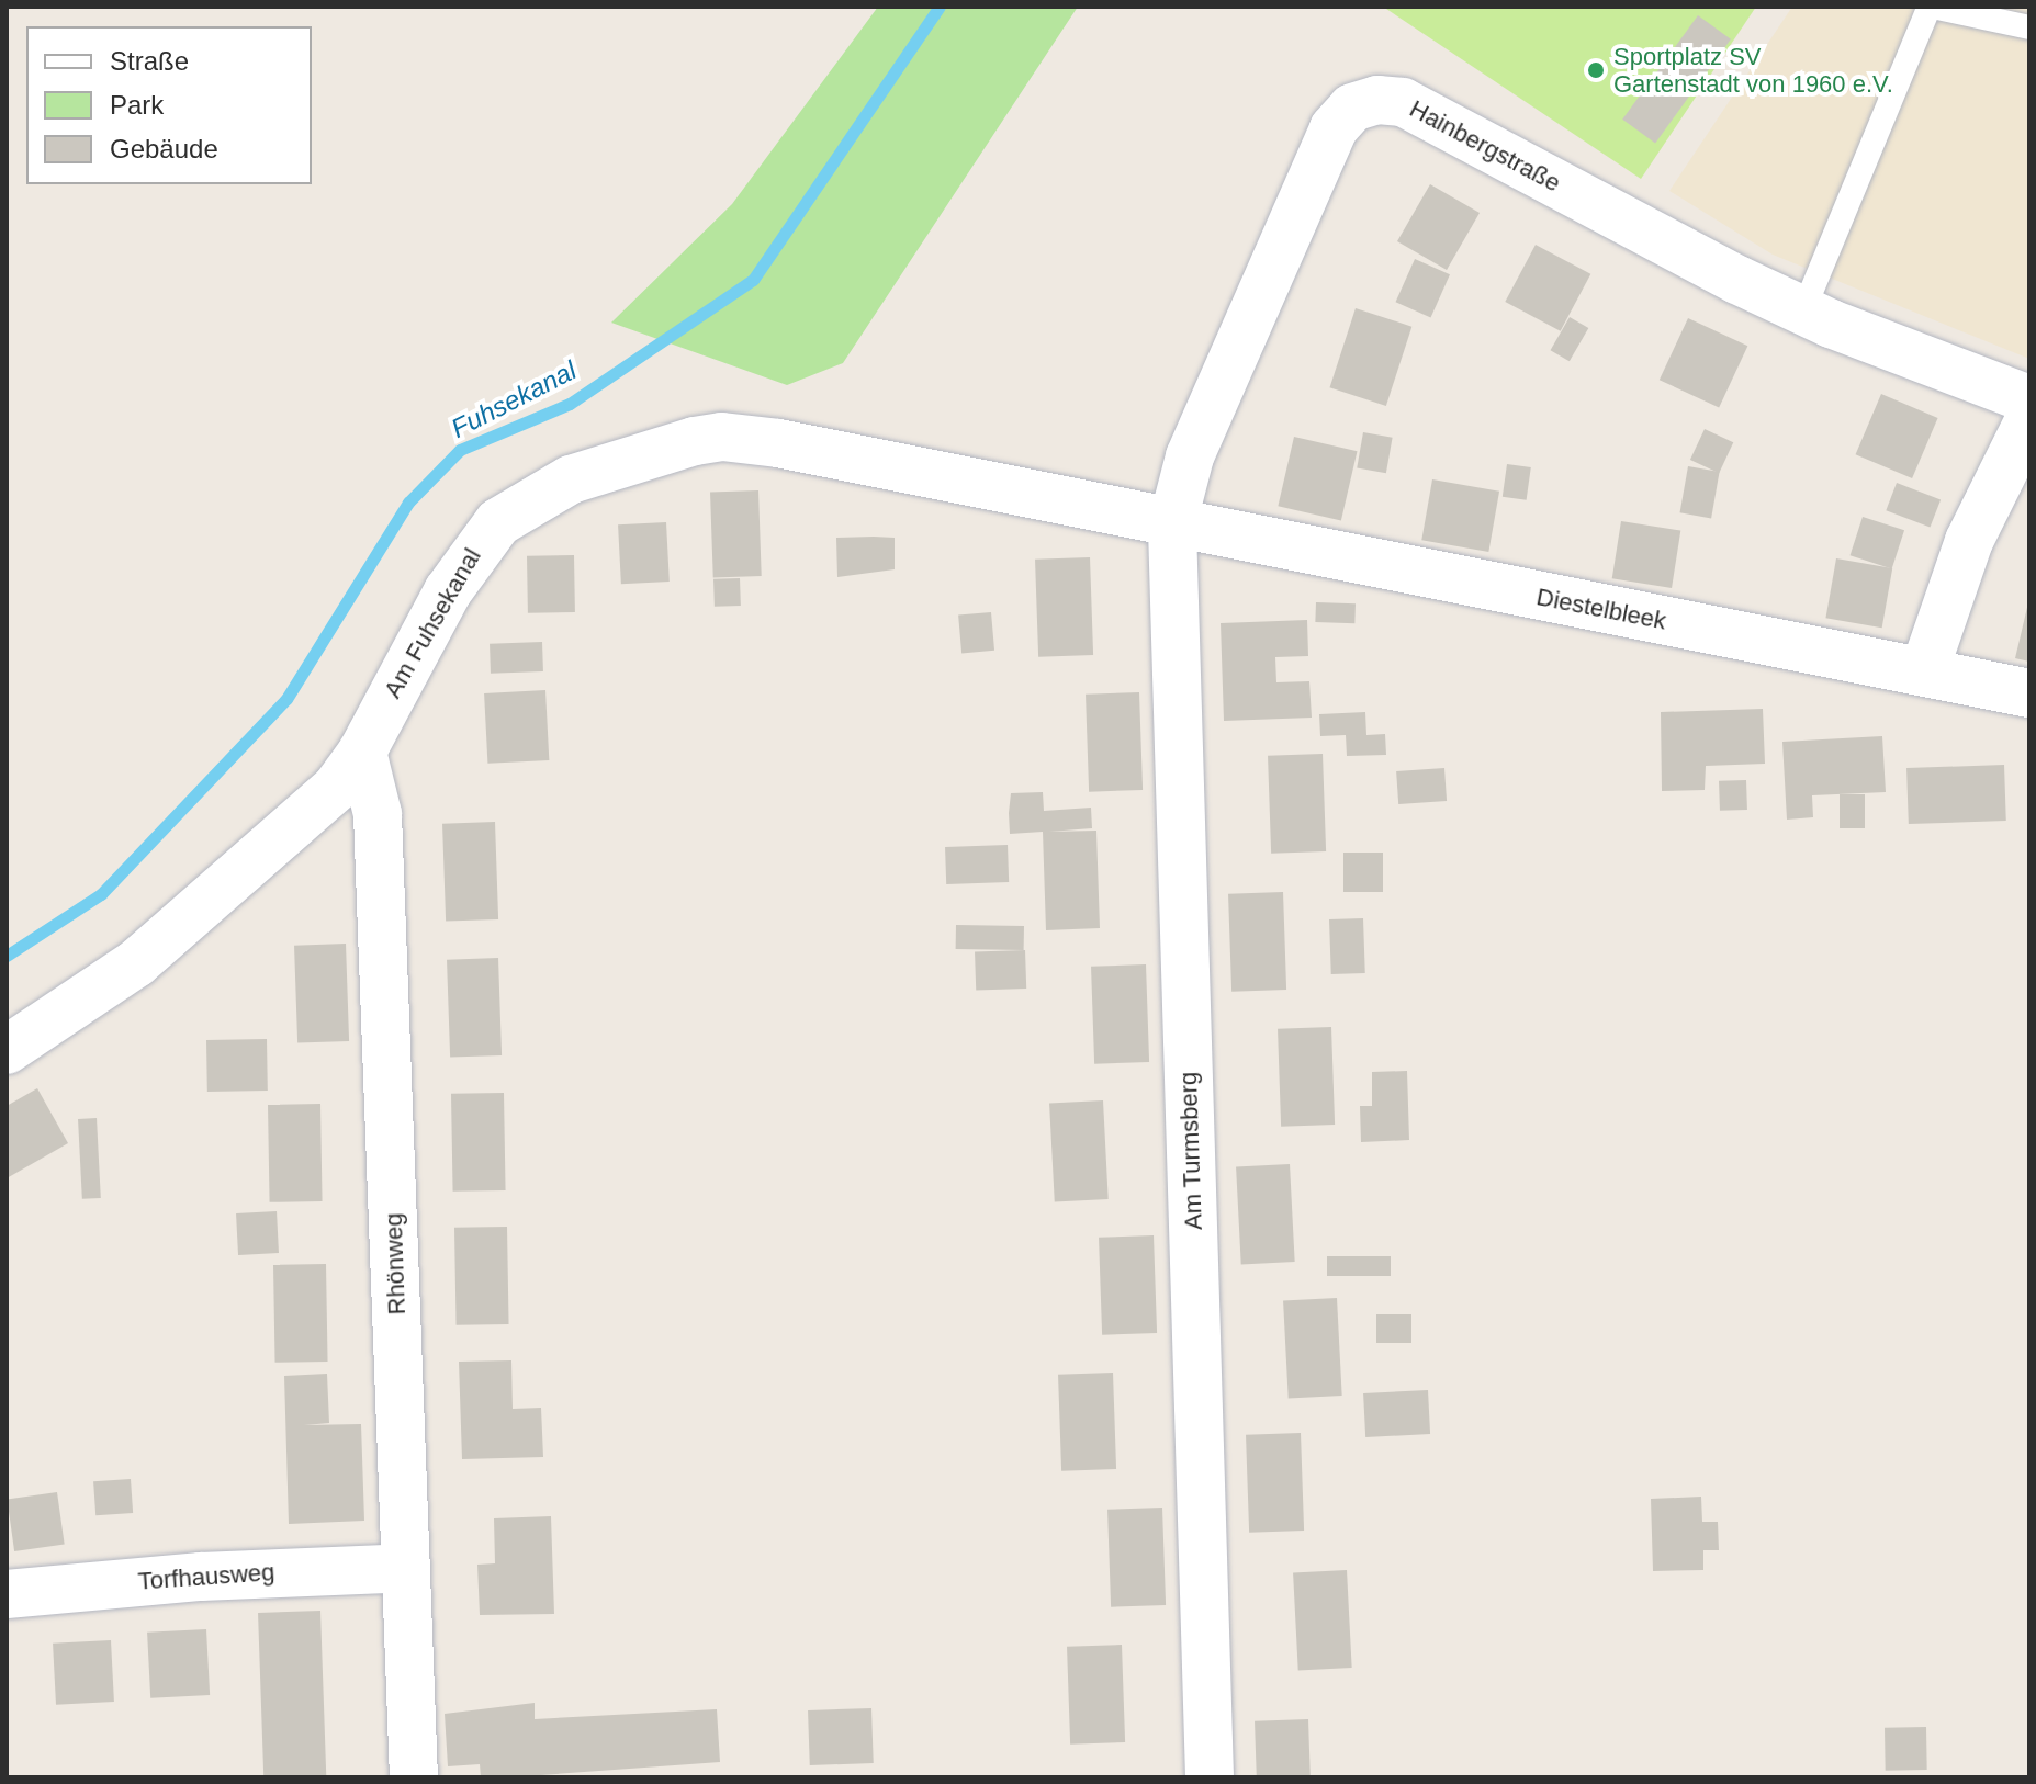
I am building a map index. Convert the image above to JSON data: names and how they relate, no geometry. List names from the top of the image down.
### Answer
{
  "streets": {
    "street": [
      "Hainbergstraße",
      "Diestelbleek",
      "Am Fuhsekanal",
      "Am Turmsberg",
      "Rhönweg",
      "Torfhausweg"
    ]
  },
  "crossings": [
    ["Hainbergstraße", "Diestelbleek"],
    ["Hainbergstraße", "Am Fuhsekanal"],
    ["Hainbergstraße", "Am Turmsberg"],
    ["Diestelbleek", "Am Fuhsekanal"],
    ["Diestelbleek", "Am Turmsberg"],
    ["Am Fuhsekanal", "Am Turmsberg"],
    ["Am Fuhsekanal", "Rhönweg"],
    ["Rhönweg", "Torfhausweg"]
  ],
  "water": ["Fuhsekanal"],
  "places": ["Sportplatz SV Gartenstadt von 1960 e.V."],
  "legend": ["Straße", "Park", "Gebäude"]
}
